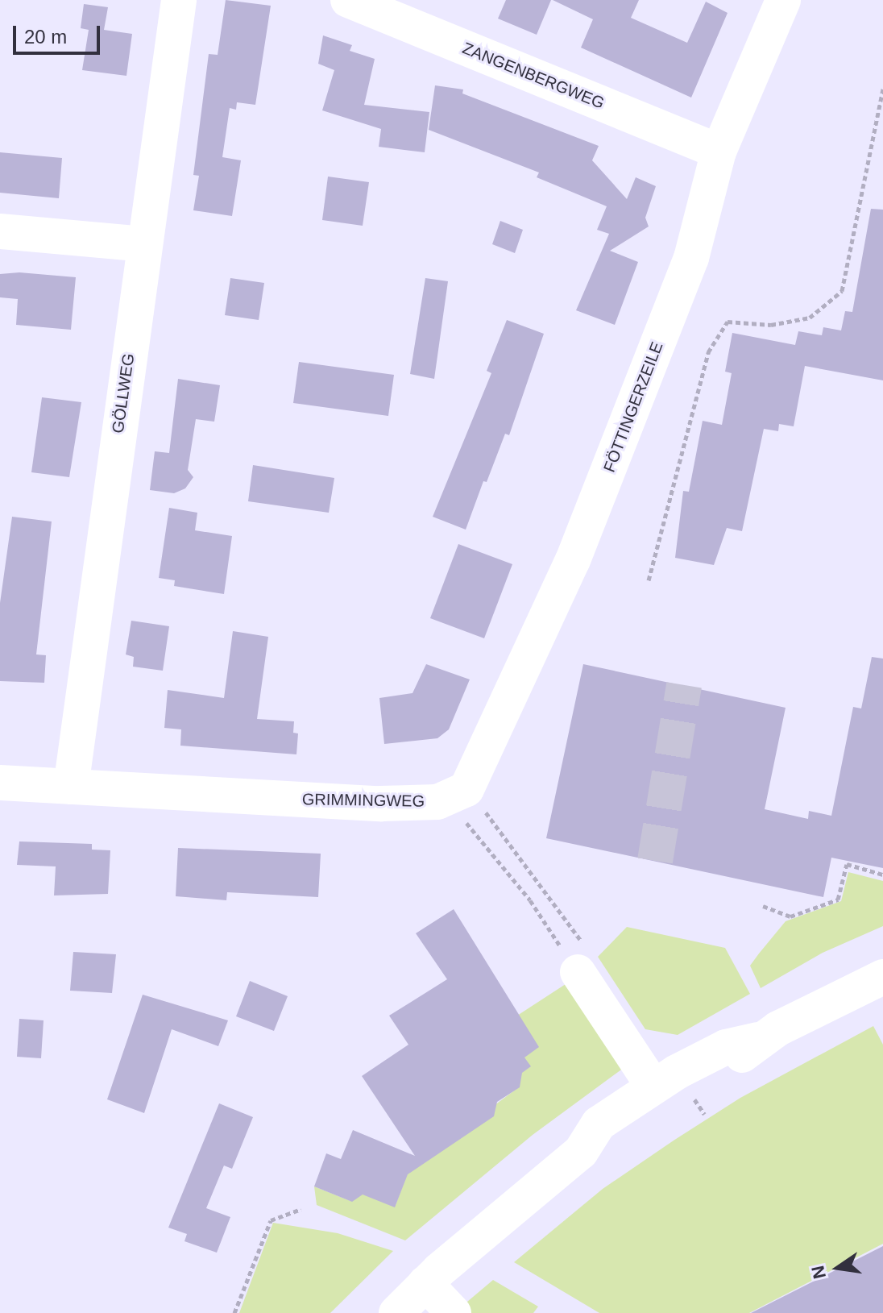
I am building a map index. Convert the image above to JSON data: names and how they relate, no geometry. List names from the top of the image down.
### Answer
{
  "streets": {
    "street": [
      "ZANGENBERGWEG",
      "GÖLLWEG",
      "FÖTTINGERZEILE",
      "GRIMMINGWEG"
    ]
  },
  "crossings": [
    ["ZANGENBERGWEG", "FÖTTINGERZEILE"],
    ["GÖLLWEG", "GRIMMINGWEG"],
    ["FÖTTINGERZEILE", "GRIMMINGWEG"]
  ],
  "scale_bar": "20 m",
  "north": "left"
}
